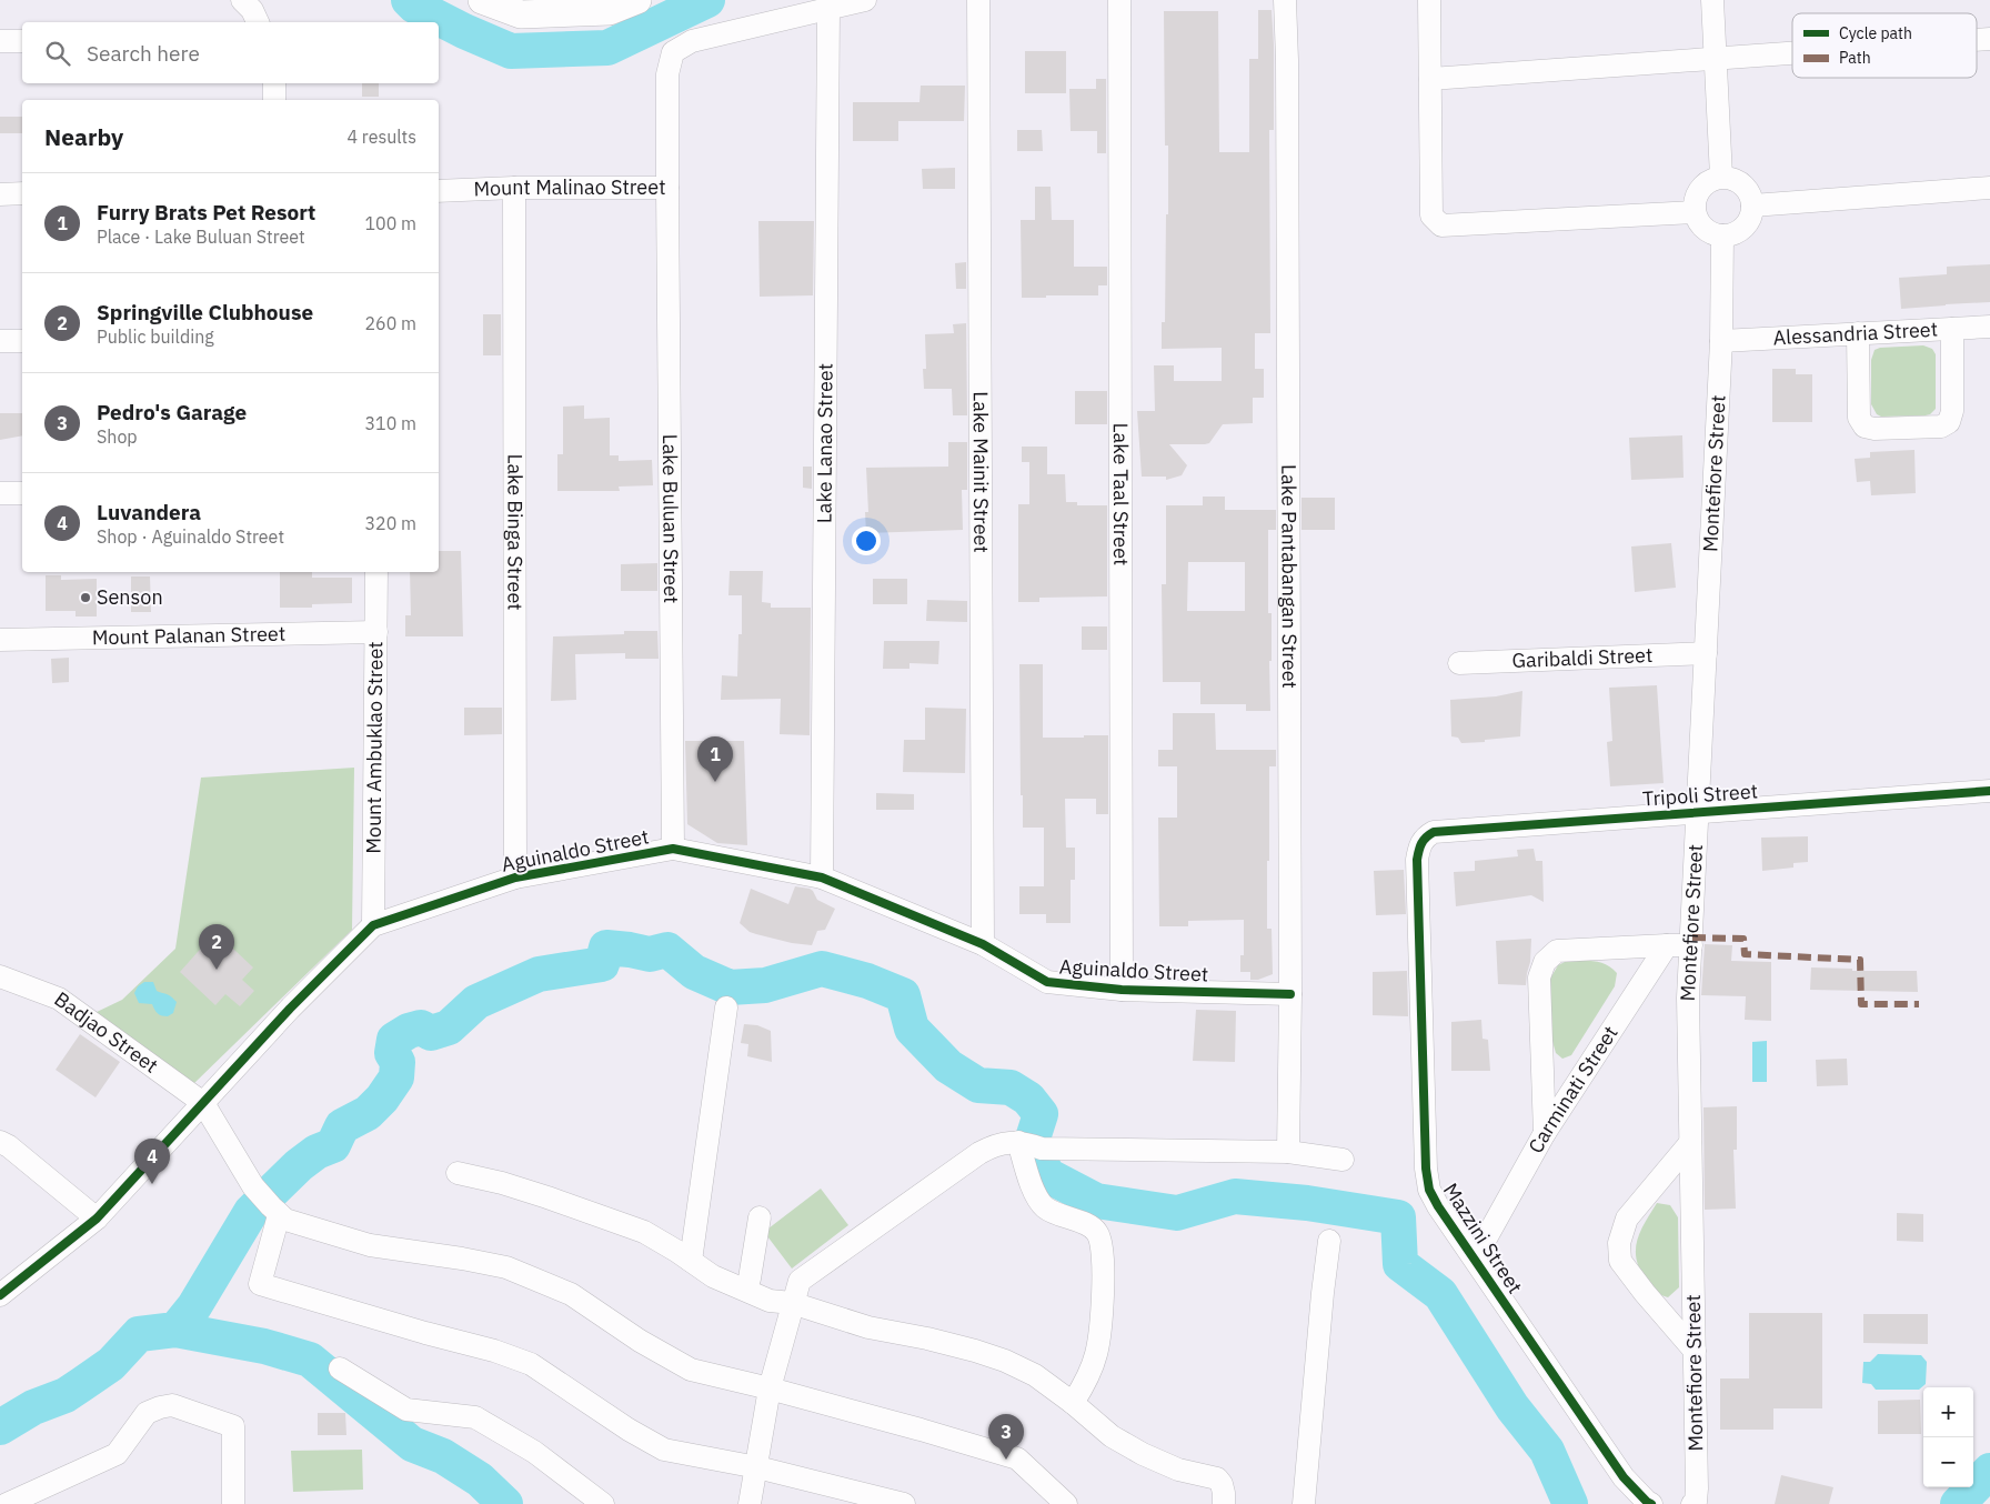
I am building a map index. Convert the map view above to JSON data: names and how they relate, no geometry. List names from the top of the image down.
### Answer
{
  "streets": {
    "street": [
      "Mount Malinao Street",
      "Alessandria Street",
      "Lake Lanao Street",
      "Lake Mainit Street",
      "Montefiore Street",
      "Lake Taal Street",
      "Lake Buluan Street",
      "Lake Binga Street",
      "Lake Pantabangan Street",
      "Mount Palanan Street",
      "Garibaldi Street",
      "Mount Ambuklao Street",
      "Tripoli Street",
      "Aguinaldo Street",
      "Badjao Street",
      "Carminati Street",
      "Mazzini Street"
    ]
  },
  "crossings": [
    ["Mount Malinao Street", "Lake Lanao Street"],
    ["Mount Malinao Street", "Lake Buluan Street"],
    ["Mount Malinao Street", "Lake Binga Street"],
    ["Alessandria Street", "Montefiore Street"],
    ["Lake Lanao Street", "Aguinaldo Street"],
    ["Lake Mainit Street", "Aguinaldo Street"],
    ["Montefiore Street", "Garibaldi Street"],
    ["Montefiore Street", "Tripoli Street"],
    ["Lake Taal Street", "Aguinaldo Street"],
    ["Lake Buluan Street", "Aguinaldo Street"],
    ["Lake Binga Street", "Aguinaldo Street"],
    ["Lake Pantabangan Street", "Aguinaldo Street"],
    ["Mount Palanan Street", "Mount Ambuklao Street"],
    ["Mount Ambuklao Street", "Aguinaldo Street"],
    ["Tripoli Street", "Mazzini Street"],
    ["Aguinaldo Street", "Badjao Street"],
    ["Carminati Street", "Mazzini Street"]
  ],
  "places": ["Senson"],
  "legend": ["Cycle path", "Path"],
  "page": {
    "search": "Search here",
    "heading": ["Nearby", "4 results"],
    "list": [
      {
        "mark": "1",
        "name": "Furry Brats Pet Resort",
        "note": "Place · Lake Buluan Street",
        "value": "100 m"
      },
      {
        "mark": "2",
        "name": "Springville Clubhouse",
        "note": "Public building",
        "value": "260 m"
      },
      {
        "mark": "3",
        "name": "Pedro's Garage",
        "note": "Shop",
        "value": "310 m"
      },
      {
        "mark": "4",
        "name": "Luvandera",
        "note": "Shop · Aguinaldo Street",
        "value": "320 m"
      }
    ],
    "pins": [
      "1",
      "2",
      "4",
      "3"
    ],
    "map_buttons": ["+", "−"]
  }
}
